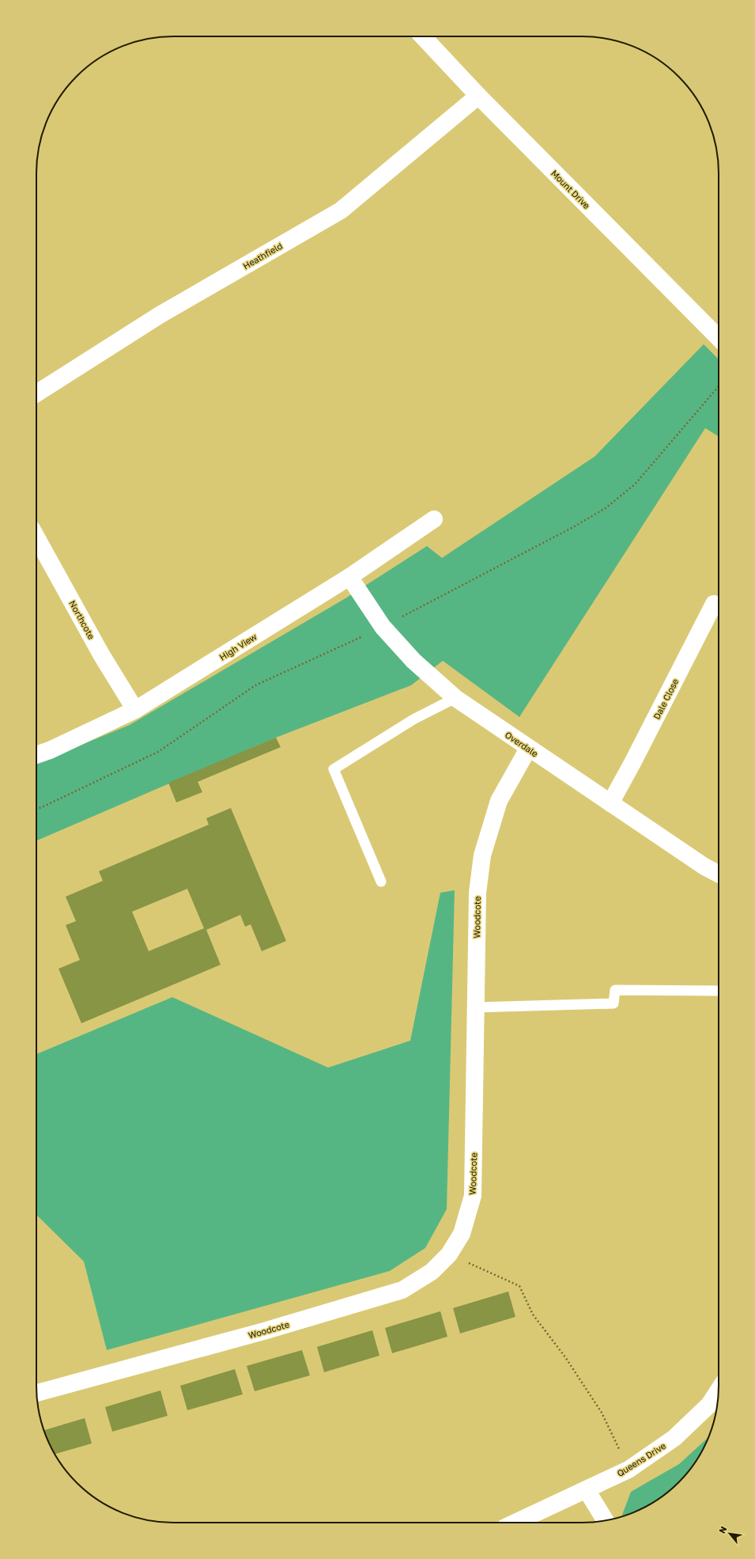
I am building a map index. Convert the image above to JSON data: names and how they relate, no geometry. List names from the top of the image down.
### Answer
{
  "streets": {
    "street": [
      "Mount Drive",
      "Heathfield",
      "Northcote",
      "High View",
      "Dale Close",
      "Overdale",
      "Woodcote",
      "Queens Drive"
    ]
  },
  "crossings": [
    ["Mount Drive", "Heathfield"],
    ["Northcote", "High View"],
    ["High View", "Overdale"],
    ["Dale Close", "Overdale"],
    ["Overdale", "Woodcote"]
  ],
  "north": "top left"
}
